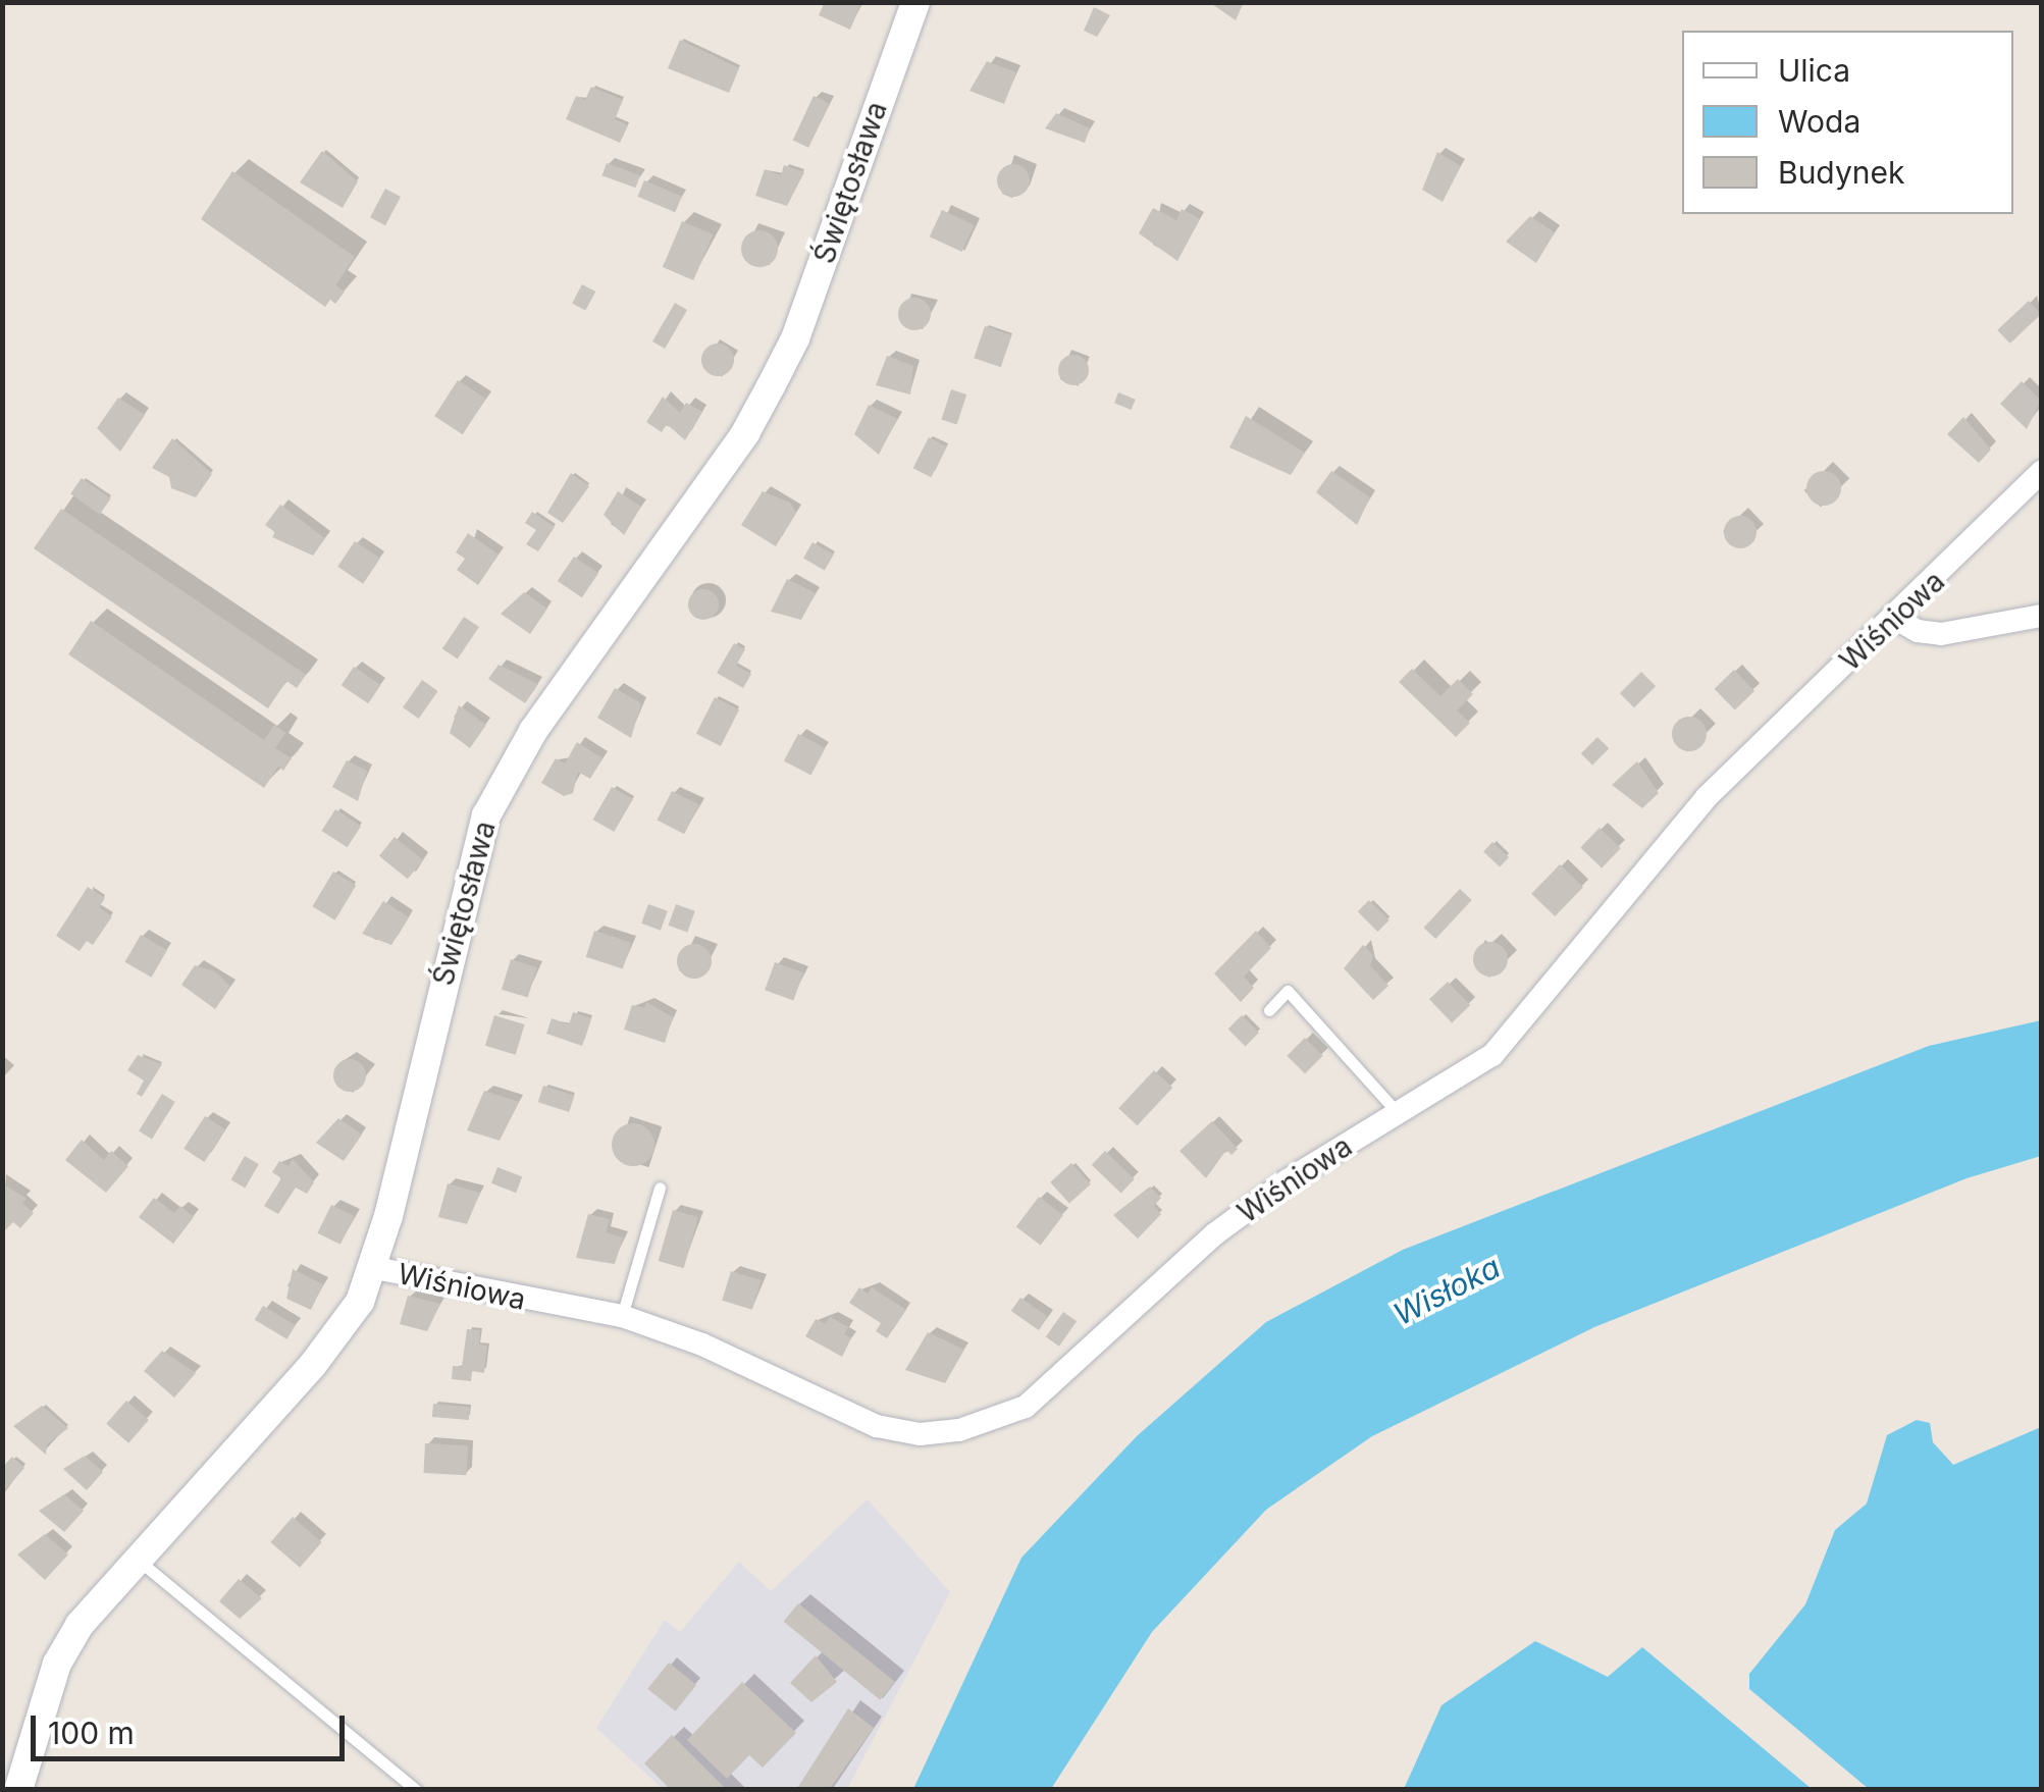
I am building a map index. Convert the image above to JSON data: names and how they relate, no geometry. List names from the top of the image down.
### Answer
{
  "streets": {
    "street": ["Świętosława", "Wiśniowa"]
  },
  "crossings": [
    ["Świętosława", "Wiśniowa"]
  ],
  "water": ["Wisłoka"],
  "legend": ["Ulica", "Woda", "Budynek"],
  "scale_bar": "100 m"
}
